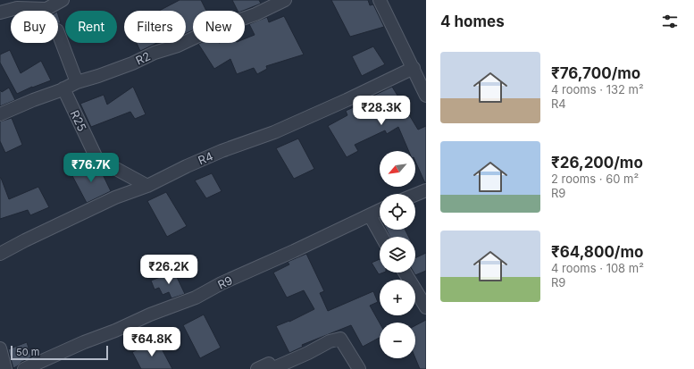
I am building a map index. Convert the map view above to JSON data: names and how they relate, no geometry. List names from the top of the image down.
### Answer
{
  "streets": {
    "street": [
      "R2",
      "R25",
      "R4",
      "R9"
    ]
  },
  "crossings": [
    ["R2", "R25"],
    ["R25", "R4"]
  ],
  "scale_bar": "50 m",
  "north": "bottom left",
  "page": {
    "heading": "4 homes",
    "chip": [
      "Buy",
      "Rent",
      "Filters",
      "New"
    ],
    "list": [
      {
        "name": "₹76,700/mo",
        "note": "4 rooms · 132 m² · R4"
      },
      {
        "name": "₹26,200/mo",
        "note": "2 rooms · 60 m² · R9"
      },
      {
        "name": "₹64,800/mo",
        "note": "4 rooms · 108 m² · R9"
      }
    ],
    "price": [
      "₹28.3K",
      "₹76.7K",
      "₹26.2K",
      "₹64.8K"
    ],
    "map_buttons": ["+", "−"],
    "scale": "50 m"
  }
}
